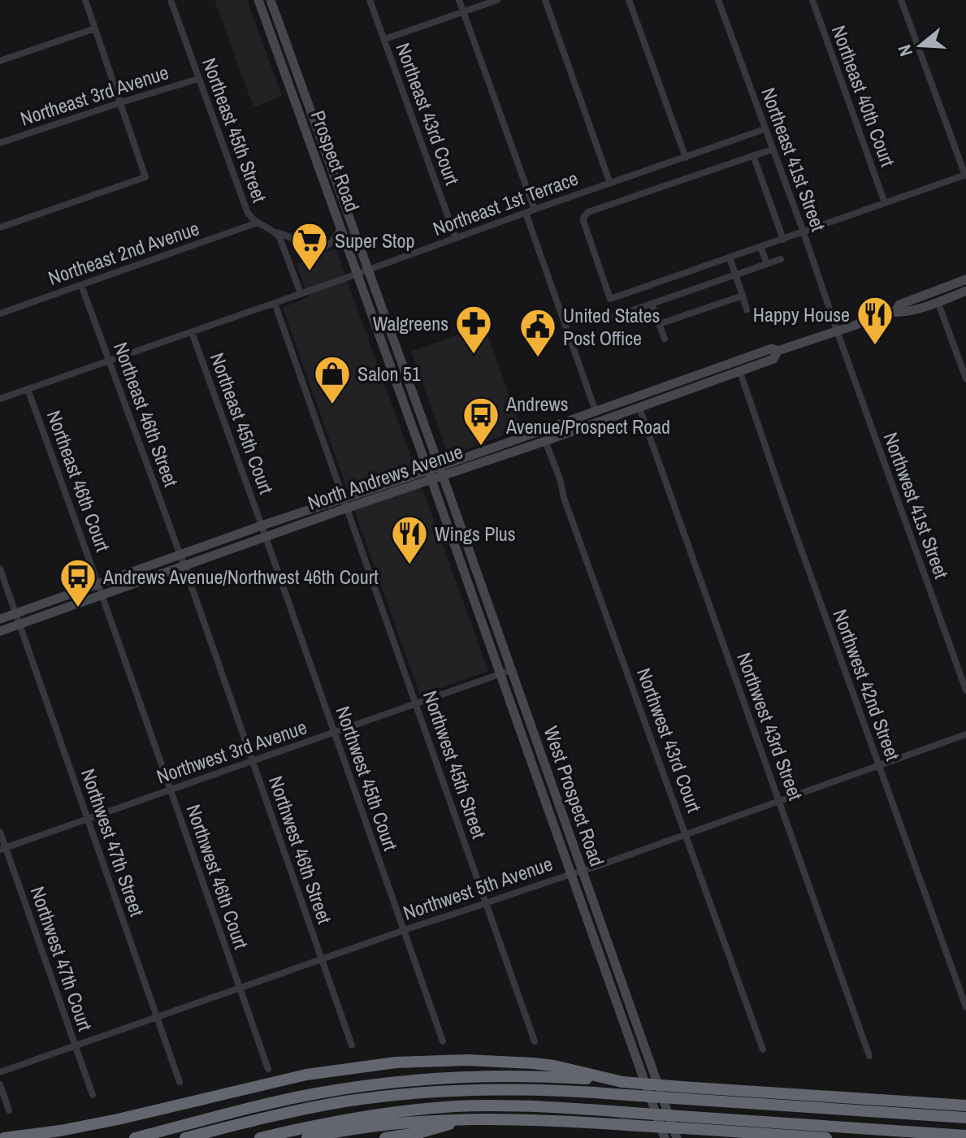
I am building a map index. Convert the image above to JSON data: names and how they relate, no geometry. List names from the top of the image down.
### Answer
{
  "streets": {
    "main road": ["Prospect Road", "North Andrews Avenue", "West Prospect Road"],
    "street": [
      "Northeast 3rd Avenue",
      "Northeast 40th Court",
      "Northeast 43rd Court",
      "Northeast 45th Street",
      "Northeast 41st Street",
      "Northeast 1st Terrace",
      "Northeast 2nd Avenue",
      "Northeast 46th Street",
      "Northeast 45th Court",
      "Northeast 46th Court",
      "Northwest 41st Street",
      "Northwest 42nd Street",
      "Northwest 43rd Street",
      "Northwest 43rd Court",
      "Northwest 3rd Avenue",
      "Northwest 45th Street",
      "Northwest 45th Court",
      "Northwest 47th Street",
      "Northwest 46th Street",
      "Northwest 46th Court",
      "Northwest 5th Avenue",
      "Northwest 47th Court"
    ]
  },
  "crossings": [
    ["Northeast 3rd Avenue", "Northeast 45th Street"],
    ["Northeast 43rd Court", "Northeast 1st Terrace"],
    ["Northeast 45th Street", "Northeast 2nd Avenue"],
    ["Northeast 41st Street", "Northeast 1st Terrace"],
    ["Northeast 41st Street", "North Andrews Avenue"],
    ["Northeast 41st Street", "Northwest 41st Street"],
    ["Prospect Road", "Northeast 1st Terrace"],
    ["Prospect Road", "North Andrews Avenue"],
    ["Prospect Road", "West Prospect Road"],
    ["Northeast 1st Terrace", "Northeast 46th Street"],
    ["Northeast 1st Terrace", "Northeast 45th Court"],
    ["Northeast 1st Terrace", "Northeast 46th Court"],
    ["Northeast 2nd Avenue", "Northeast 46th Street"],
    ["Northeast 46th Street", "North Andrews Avenue"],
    ["Northeast 46th Street", "Northwest 46th Street"],
    ["Northeast 45th Court", "North Andrews Avenue"],
    ["Northeast 45th Court", "Northwest 45th Court"],
    ["North Andrews Avenue", "Northeast 46th Court"],
    ["North Andrews Avenue", "Northwest 41st Street"],
    ["North Andrews Avenue", "Northwest 42nd Street"],
    ["North Andrews Avenue", "Northwest 43rd Street"],
    ["North Andrews Avenue", "Northwest 43rd Court"],
    ["North Andrews Avenue", "Northwest 45th Street"],
    ["North Andrews Avenue", "Northwest 45th Court"],
    ["North Andrews Avenue", "West Prospect Road"],
    ["North Andrews Avenue", "Northwest 47th Street"],
    ["North Andrews Avenue", "Northwest 46th Street"],
    ["North Andrews Avenue", "Northwest 46th Court"],
    ["Northeast 46th Court", "Northwest 46th Court"],
    ["Northwest 42nd Street", "Northwest 5th Avenue"],
    ["Northwest 43rd Street", "Northwest 5th Avenue"],
    ["Northwest 43rd Court", "Northwest 5th Avenue"],
    ["Northwest 3rd Avenue", "Northwest 45th Street"],
    ["Northwest 3rd Avenue", "Northwest 45th Court"],
    ["Northwest 3rd Avenue", "West Prospect Road"],
    ["Northwest 3rd Avenue", "Northwest 47th Street"],
    ["Northwest 3rd Avenue", "Northwest 46th Street"],
    ["Northwest 3rd Avenue", "Northwest 46th Court"],
    ["Northwest 3rd Avenue", "Northwest 47th Court"],
    ["Northwest 45th Street", "Northwest 5th Avenue"],
    ["Northwest 45th Court", "Northwest 5th Avenue"],
    ["West Prospect Road", "Northwest 5th Avenue"],
    ["Northwest 47th Street", "Northwest 5th Avenue"],
    ["Northwest 46th Street", "Northwest 5th Avenue"],
    ["Northwest 46th Court", "Northwest 5th Avenue"],
    ["Northwest 5th Avenue", "Northwest 47th Court"]
  ],
  "places": {
    "supermarket": ["Super Stop"],
    "restaurant": ["Happy House", "Wings Plus"],
    "pharmacy": ["Walgreens"],
    "public building": ["United States Post Office"],
    "shop": ["Salon 51"],
    "bus stop": ["Andrews Avenue/Prospect Road", "Andrews Avenue/Northwest 46th Court"]
  },
  "north": "left"
}
